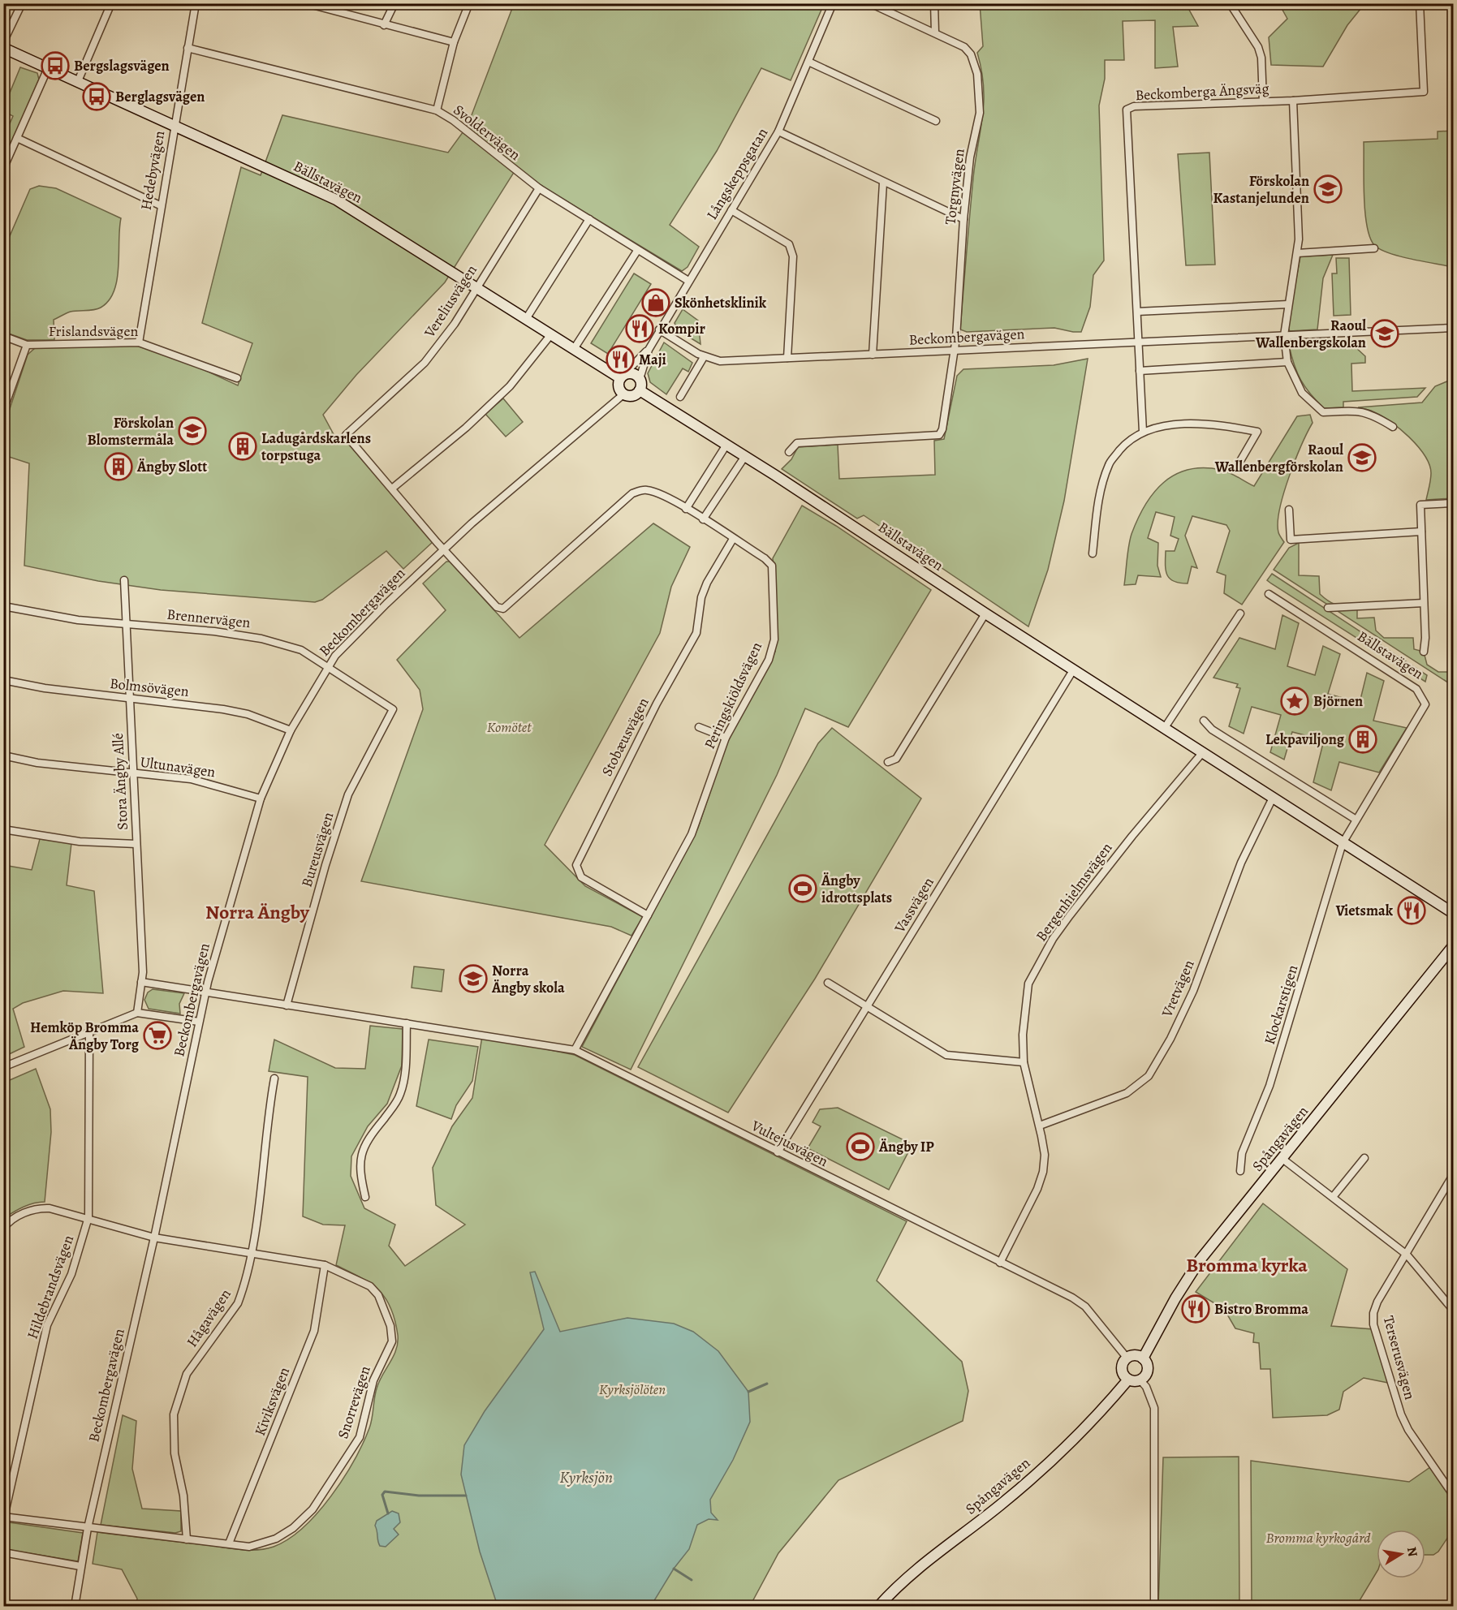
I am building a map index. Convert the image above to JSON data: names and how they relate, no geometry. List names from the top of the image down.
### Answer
{
  "streets": {
    "street": [
      "Beckomberga Ängsväg",
      "Svoldervägen",
      "Hedebyvägen",
      "Långskeppsgatan",
      "Bällstavägen",
      "Torgnyvägen",
      "Vereliusvägen",
      "Frislandsvägen",
      "Beckombergavägen",
      "Brennervägen",
      "Bolmsövägen",
      "Peringskiöldsvägen",
      "Stobæusvägen",
      "Ultunavägen",
      "Stora Ängby Allé",
      "Bureusvägen",
      "Bergenhielmsvägen",
      "Vassvägen",
      "Vretvägen",
      "Klockarstigen",
      "Spångavägen",
      "Vultejusvägen",
      "Hildebrandsvägen",
      "Hågavägen",
      "Terserusvägen",
      "Kiviksvägen",
      "Snorrevägen"
    ]
  },
  "crossings": [
    ["Beckomberga Ängsväg", "Beckombergavägen"],
    ["Svoldervägen", "Hedebyvägen"],
    ["Svoldervägen", "Långskeppsgatan"],
    ["Svoldervägen", "Vereliusvägen"],
    ["Hedebyvägen", "Bällstavägen"],
    ["Hedebyvägen", "Frislandsvägen"],
    ["Långskeppsgatan", "Bällstavägen"],
    ["Långskeppsgatan", "Beckombergavägen"],
    ["Bällstavägen", "Vereliusvägen"],
    ["Bällstavägen", "Beckombergavägen"],
    ["Bällstavägen", "Bergenhielmsvägen"],
    ["Bällstavägen", "Vassvägen"],
    ["Bällstavägen", "Vretvägen"],
    ["Bällstavägen", "Klockarstigen"],
    ["Torgnyvägen", "Beckombergavägen"],
    ["Beckombergavägen", "Brennervägen"],
    ["Beckombergavägen", "Bolmsövägen"],
    ["Beckombergavägen", "Peringskiöldsvägen"],
    ["Beckombergavägen", "Ultunavägen"],
    ["Beckombergavägen", "Vultejusvägen"],
    ["Beckombergavägen", "Snorrevägen"],
    ["Brennervägen", "Stora Ängby Allé"],
    ["Brennervägen", "Bureusvägen"],
    ["Bolmsövägen", "Stora Ängby Allé"],
    ["Peringskiöldsvägen", "Stobæusvägen"],
    ["Peringskiöldsvägen", "Vultejusvägen"],
    ["Ultunavägen", "Stora Ängby Allé"],
    ["Stora Ängby Allé", "Vultejusvägen"],
    ["Bureusvägen", "Vultejusvägen"],
    ["Bergenhielmsvägen", "Vretvägen"],
    ["Bergenhielmsvägen", "Vultejusvägen"],
    ["Vassvägen", "Vultejusvägen"],
    ["Spångavägen", "Vultejusvägen"],
    ["Hildebrandsvägen", "Snorrevägen"],
    ["Hågavägen", "Snorrevägen"],
    ["Kiviksvägen", "Snorrevägen"]
  ],
  "districts": ["Norra Ängby", "Bromma kyrka"],
  "water": ["Kyrksjön"],
  "parks": ["Komötet", "Kyrksjölöten", "Bromma kyrkogård"],
  "places": {
    "bus stop": ["Bergslagsvägen", "Berglagsvägen"],
    "school or university": [
      "Förskolan Kastanjelunden",
      "Raoul Wallenbergskolan",
      "Förskolan Blomstermåla",
      "Raoul Wallenbergförskolan",
      "Norra Ängby skola"
    ],
    "shop": ["Skönhetsklinik"],
    "restaurant": [
      "Kompir",
      "Maji",
      "Vietsmak",
      "Bistro Bromma"
    ],
    "building": ["Ladugårdskarlens torpstuga", "Ängby Slott", "Lekpaviljong"],
    "place": ["Björnen"],
    "sports": ["Ängby idrottsplats", "Ängby IP"],
    "supermarket": ["Hemköp Bromma Ängby Torg"]
  },
  "north": "right"
}
